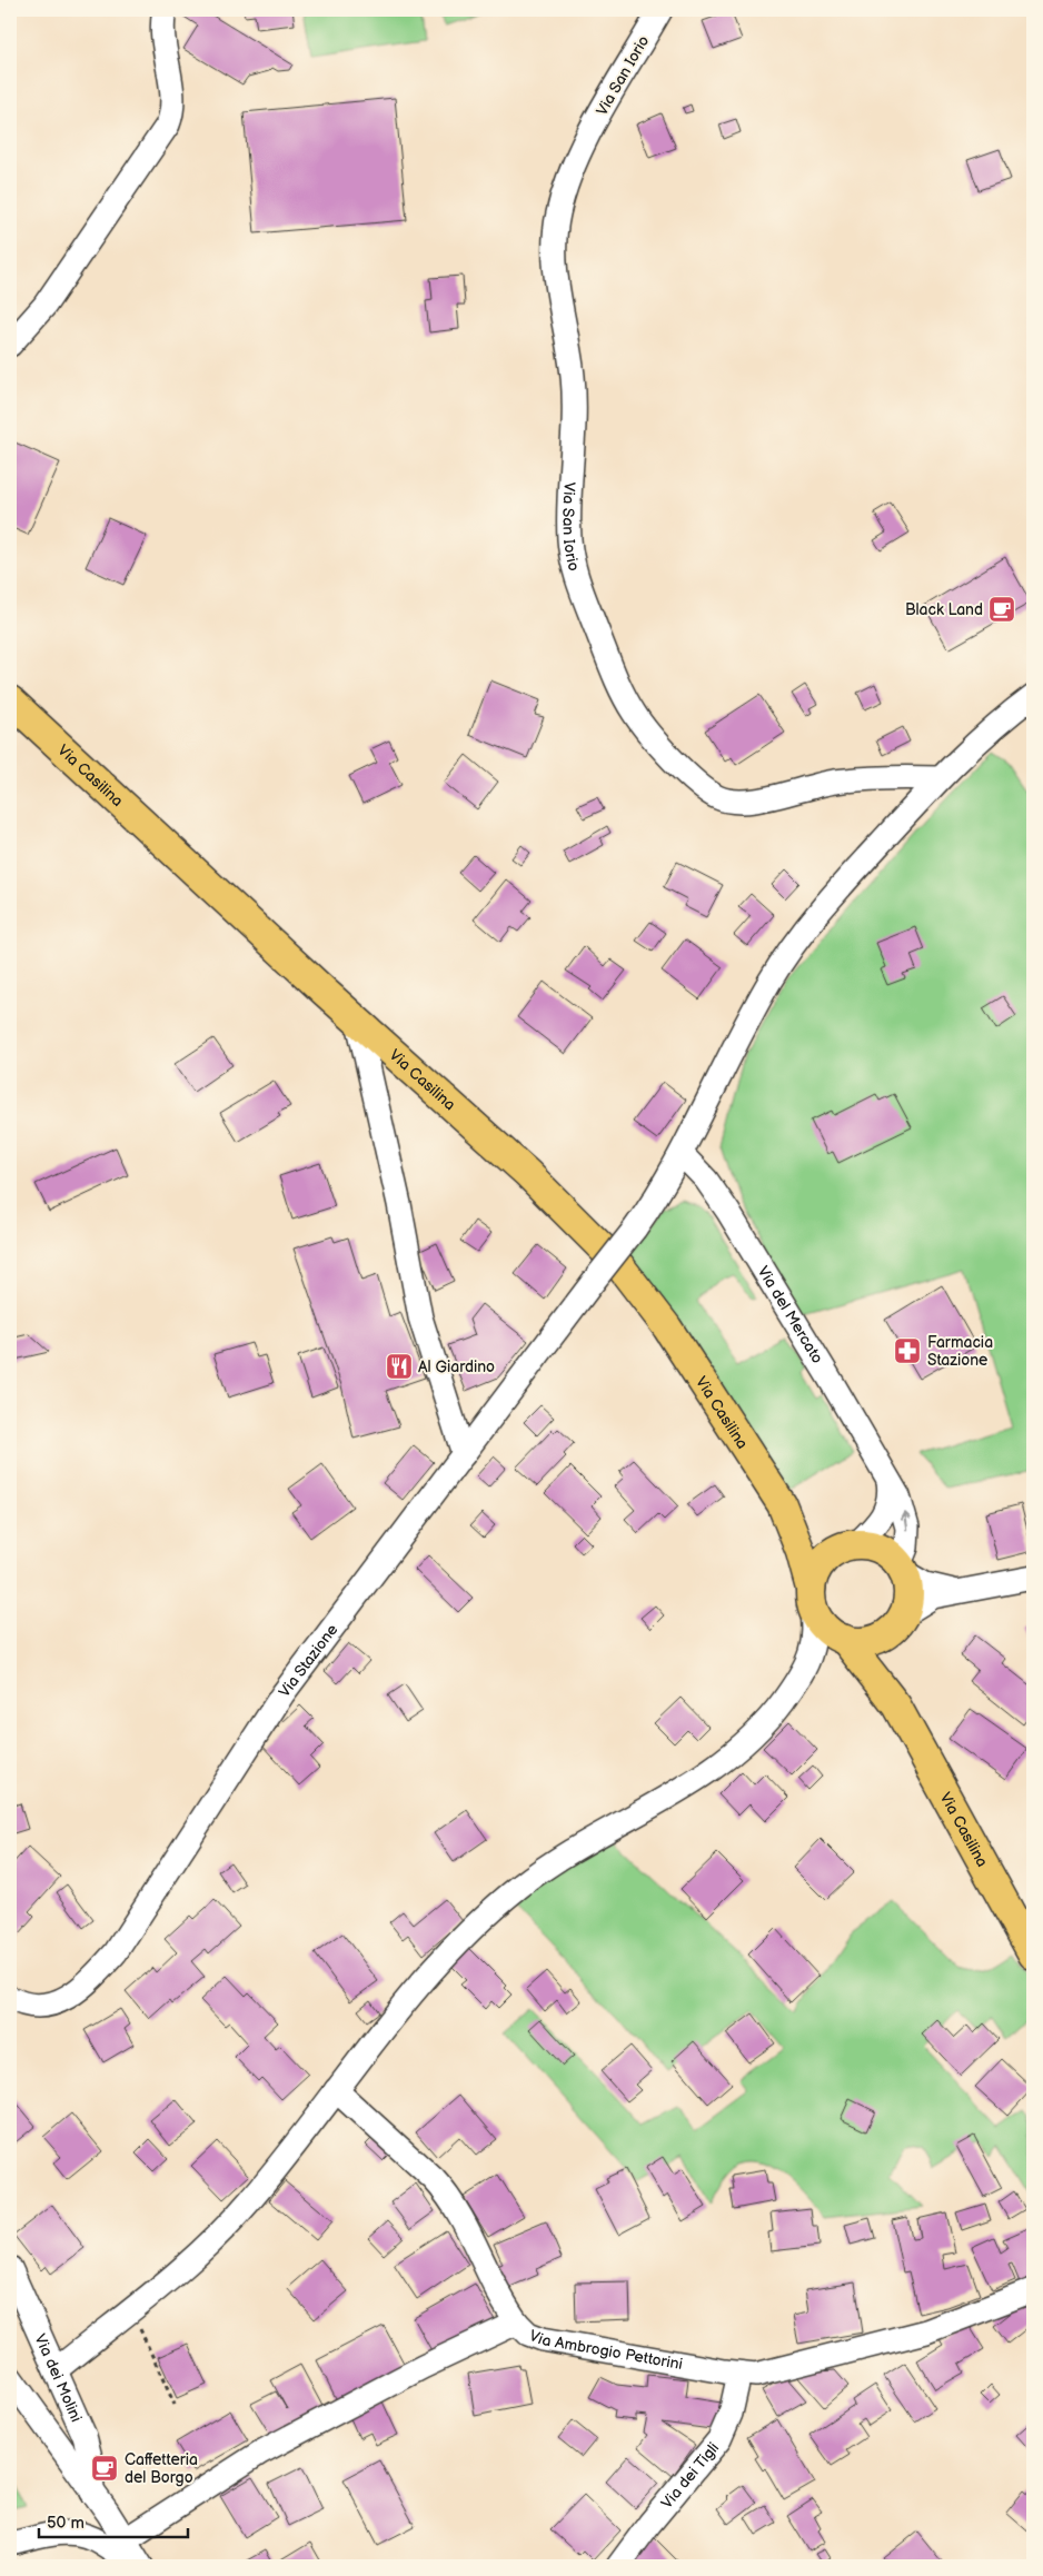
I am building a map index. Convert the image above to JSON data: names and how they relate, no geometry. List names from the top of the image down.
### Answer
{
  "streets": {
    "main road": ["Via Casilina"],
    "street": [
      "Via San Iorio",
      "Via del Mercato",
      "Via Stazione",
      "Via Ambrogio Pettorini",
      "Via dei Molini",
      "Via dei Tigli"
    ]
  },
  "crossings": [
    ["Via San Iorio", "Via Stazione"],
    ["Via Casilina", "Via del Mercato"],
    ["Via del Mercato", "Via Stazione"],
    ["Via Ambrogio Pettorini", "Via dei Tigli"]
  ],
  "places": {
    "cafe": ["Black Land", "Caffetteria del Borgo"],
    "pharmacy": ["Farmacia Stazione"],
    "restaurant": ["Al Giardino"]
  },
  "scale_bar": "50 m"
}
